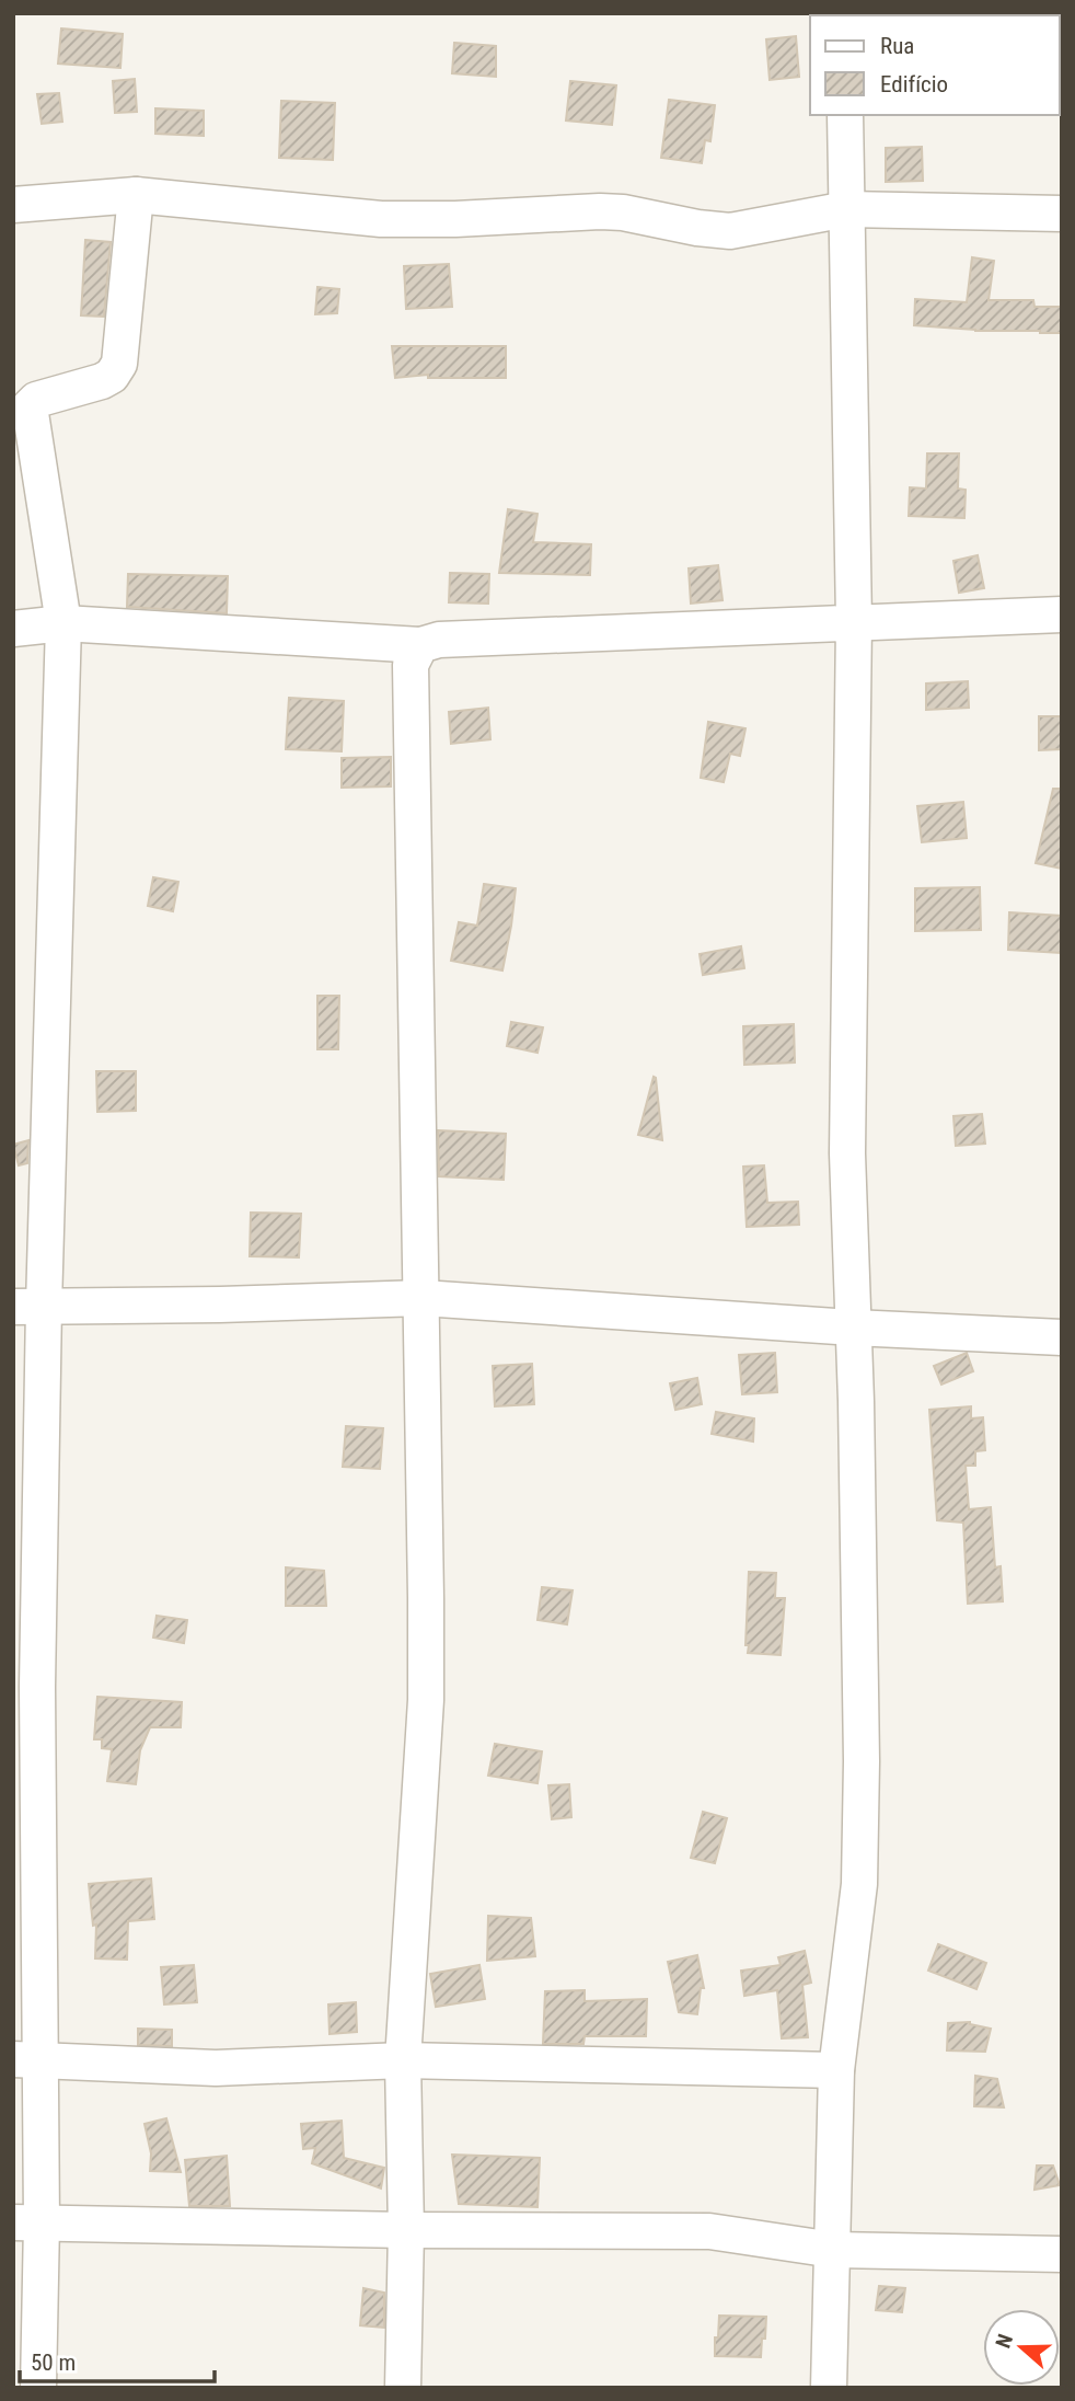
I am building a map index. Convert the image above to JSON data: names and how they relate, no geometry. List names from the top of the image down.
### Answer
{
  "legend": ["Rua", "Edifício"],
  "scale_bar": "50 m",
  "north": "left"
}
